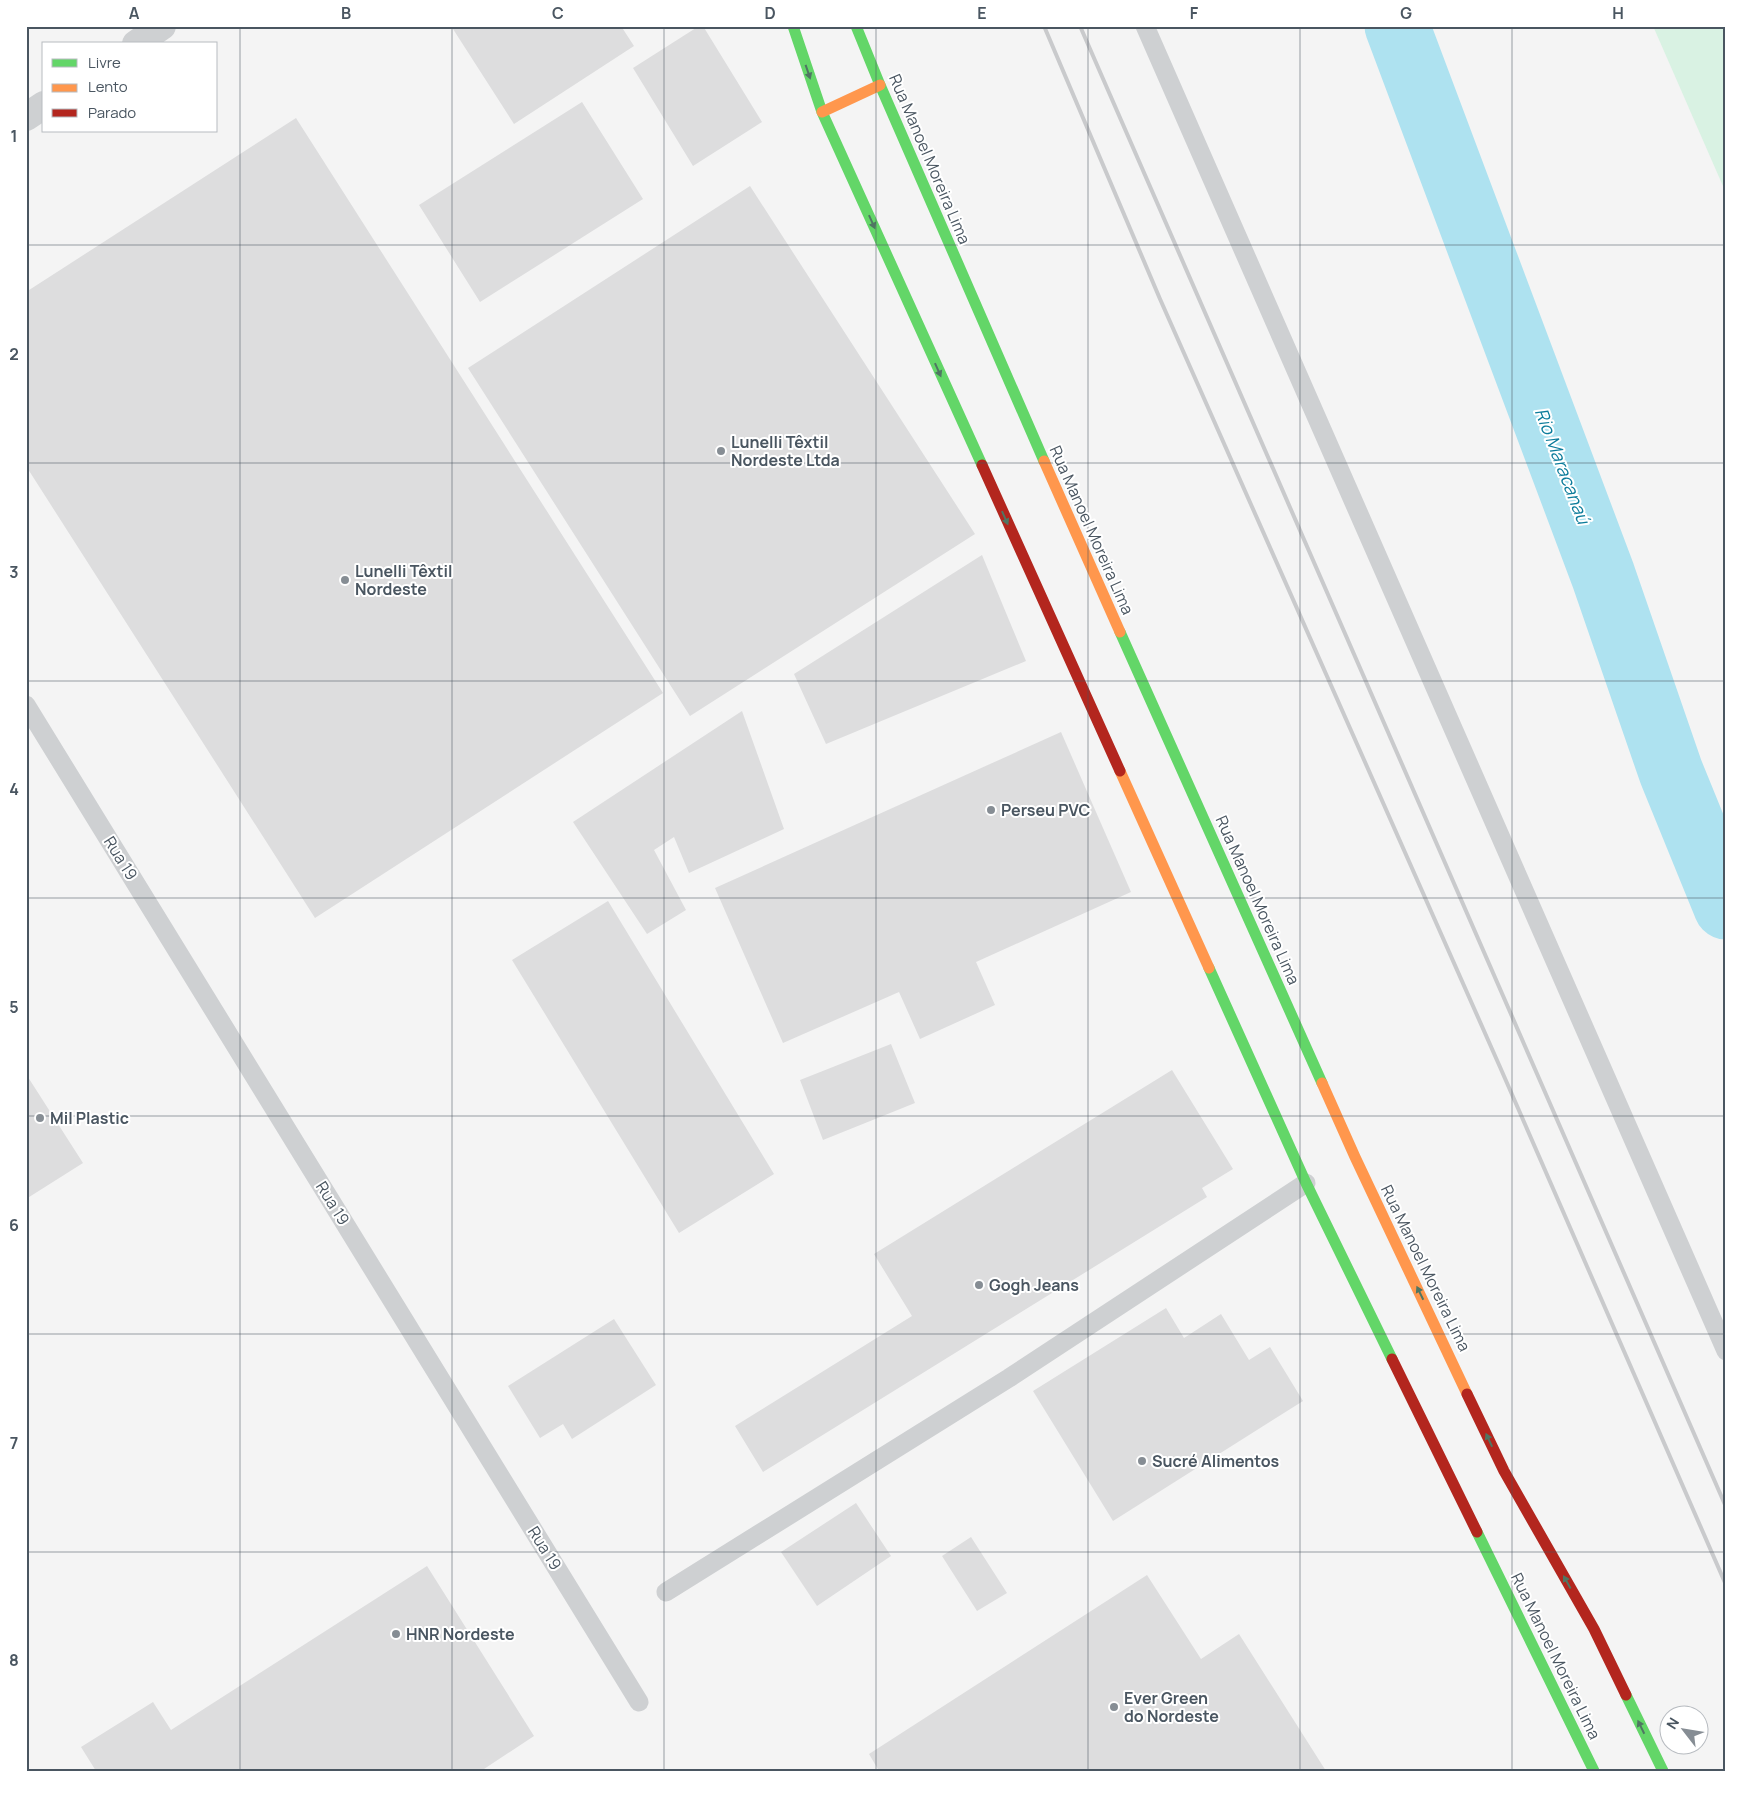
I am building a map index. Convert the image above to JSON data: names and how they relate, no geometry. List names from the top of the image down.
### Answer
{
  "streets": {
    "street": ["Rua Manoel Moreira Lima"],
    "lane": ["Rua 19"]
  },
  "water": ["Rio Maracanaú"],
  "places": [
    "Lunelli Têxtil Nordeste Ltda",
    "Lunelli Têxtil Nordeste",
    "Perseu PVC",
    "Mil Plastic",
    "Gogh Jeans",
    "Sucré Alimentos",
    "HNR Nordeste",
    "Ever Green do Nordeste"
  ],
  "legend": ["Livre", "Lento", "Parado"],
  "north": "top left",
  "grid": {
    "columns": [
      "A",
      "B",
      "C",
      "D",
      "E",
      "F",
      "G",
      "H"
    ],
    "rows": [
      "1",
      "2",
      "3",
      "4",
      "5",
      "6",
      "7",
      "8"
    ]
  }
}
